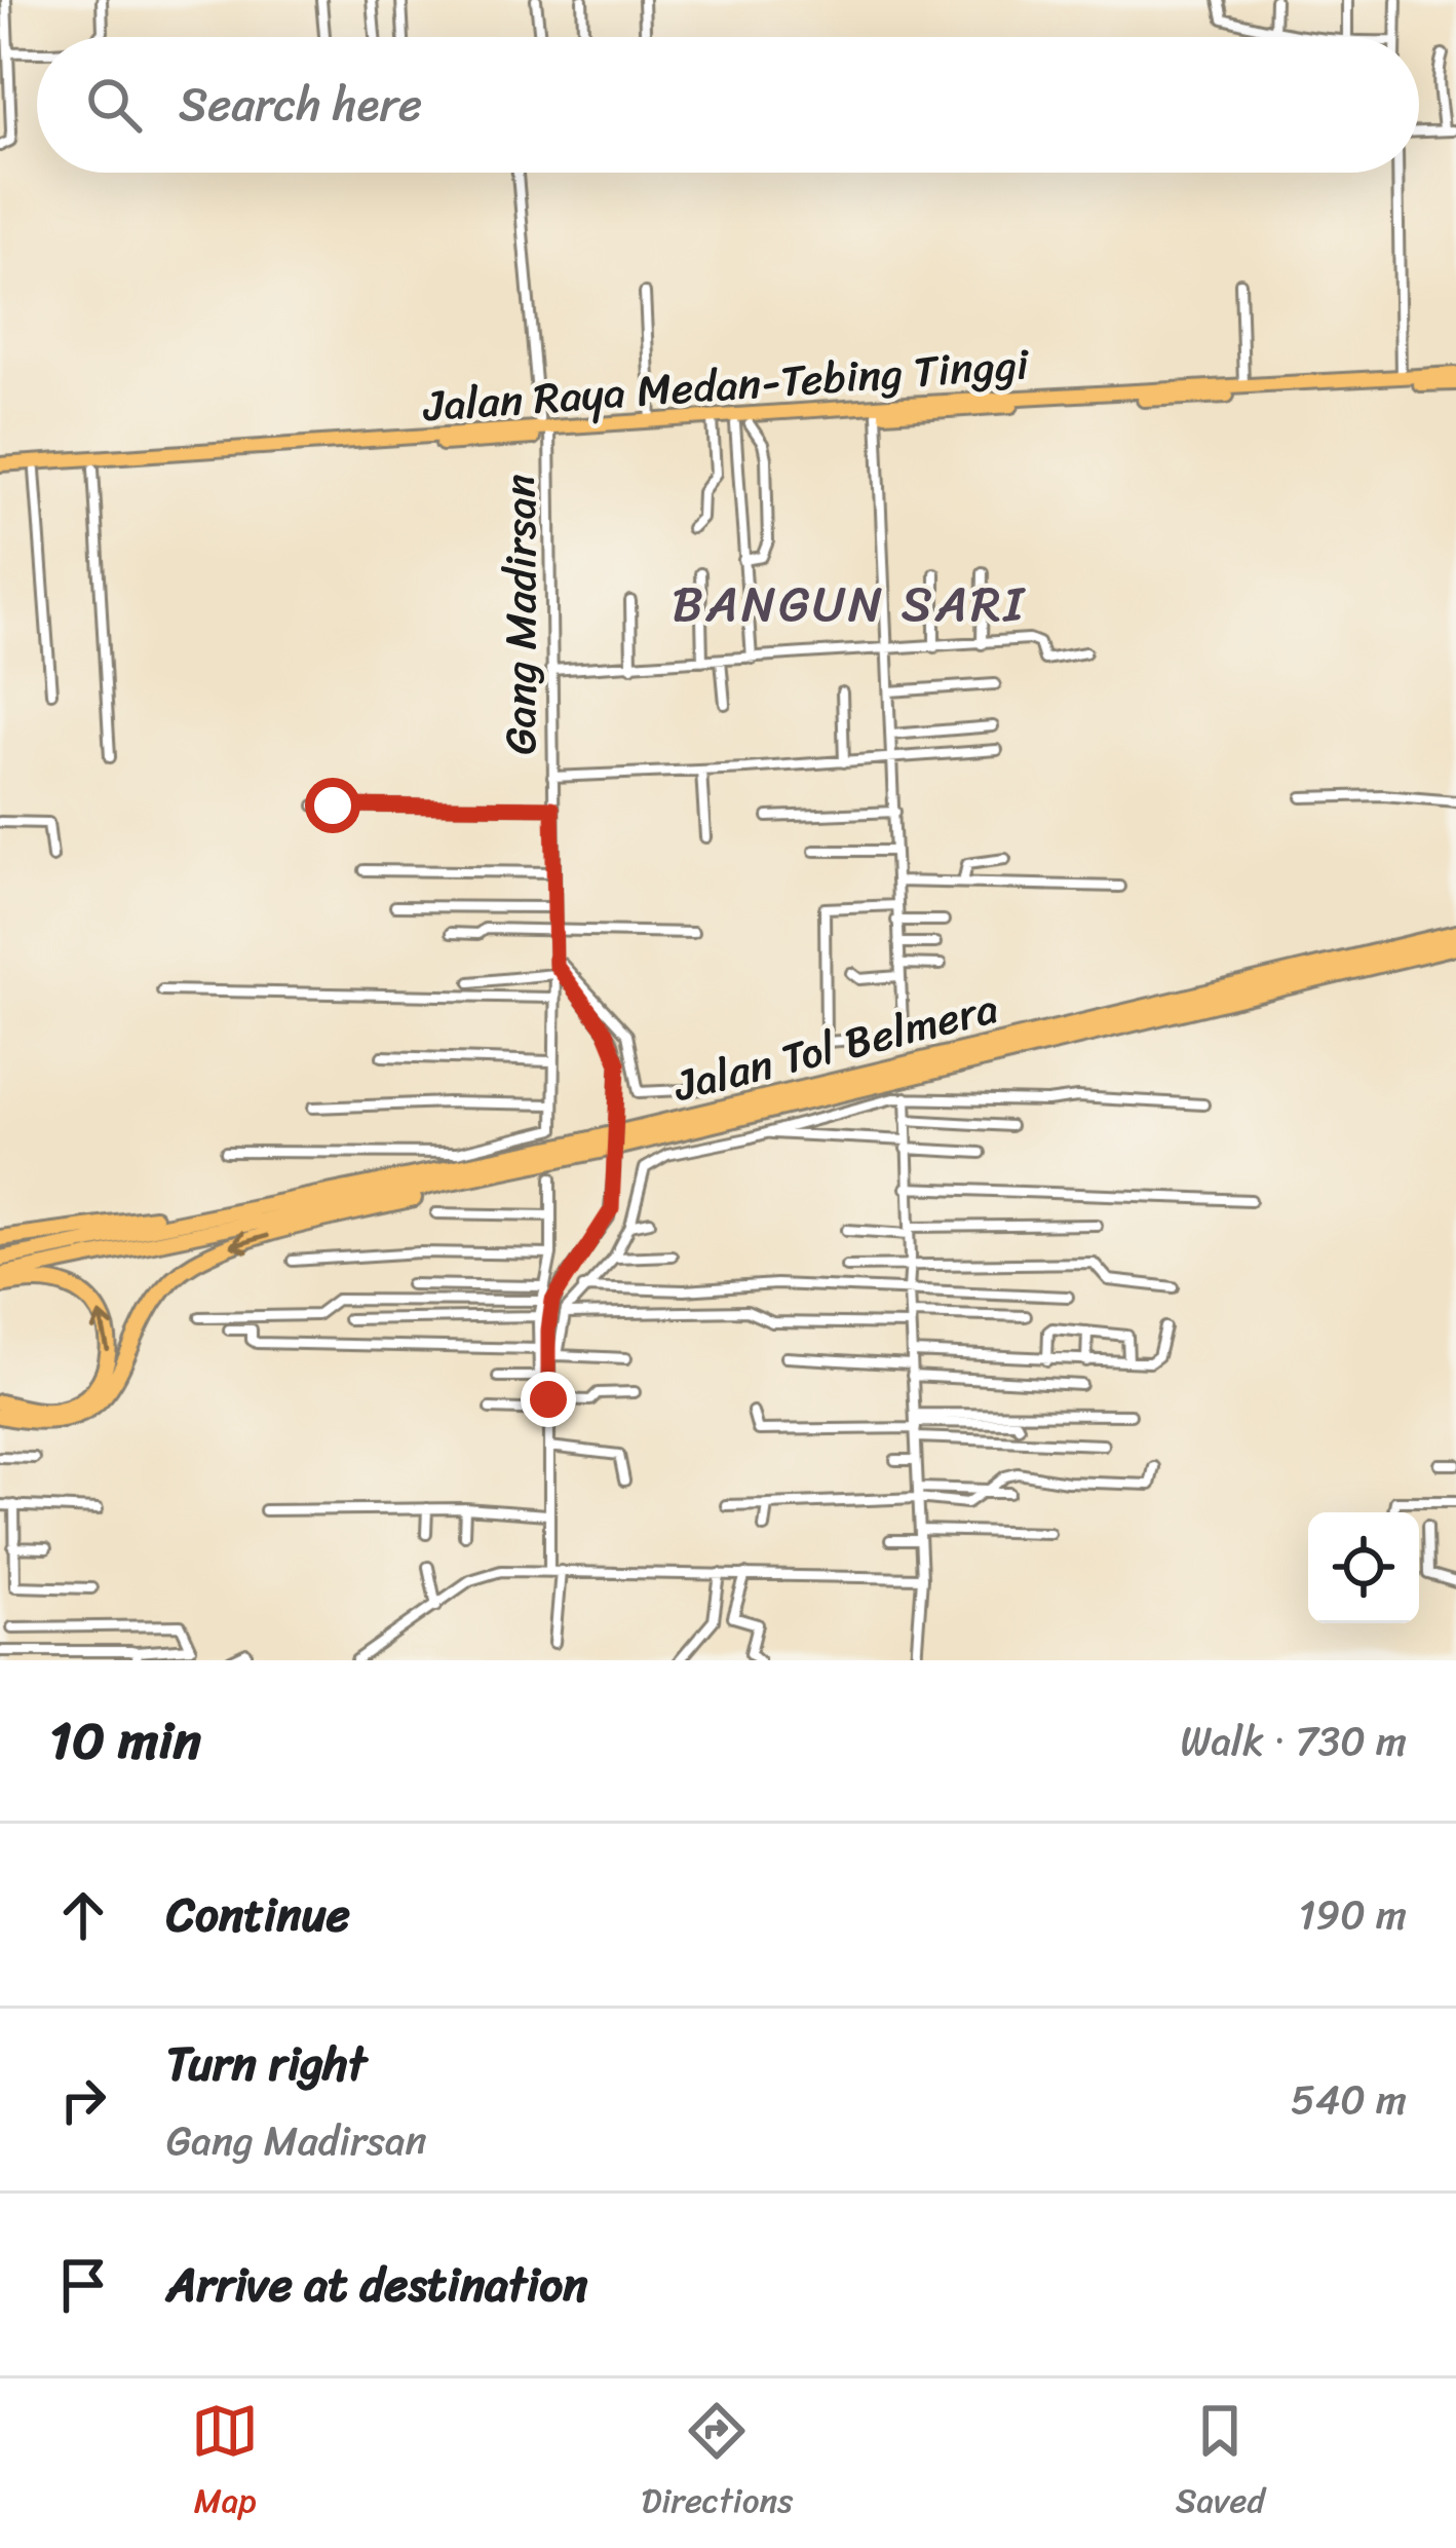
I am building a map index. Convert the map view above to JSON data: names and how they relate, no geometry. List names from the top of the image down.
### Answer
{
  "streets": {
    "highway": ["Jalan Raya Medan-Tebing Tinggi", "Jalan Tol Belmera"],
    "street": ["Gang Madirsan"]
  },
  "crossings": [
    ["Jalan Raya Medan-Tebing Tinggi", "Gang Madirsan"]
  ],
  "districts": ["BANGUN SARI"],
  "page": {
    "search": "Search here",
    "heading": ["10 min", "Walk · 730 m"],
    "list": [
      ["Continue", "190 m"],
      ["Turn right", "Gang Madirsan", "540 m"],
      "Arrive at destination"
    ],
    "nav": ["Map", "Directions", "Saved"]
  }
}
